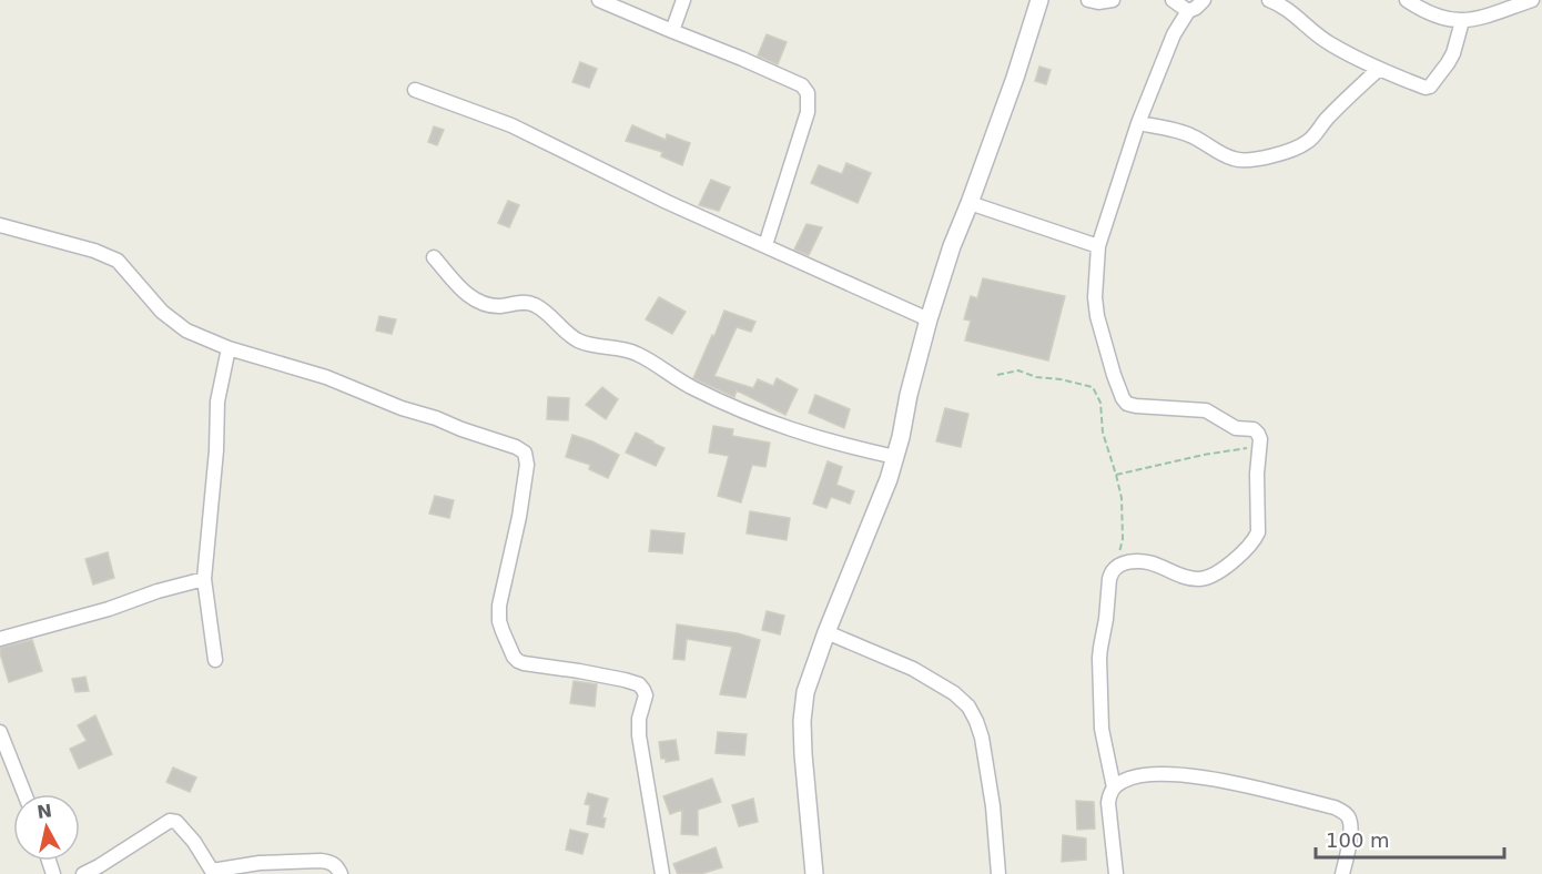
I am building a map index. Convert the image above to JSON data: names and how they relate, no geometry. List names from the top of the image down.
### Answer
{
  "scale_bar": "100 m",
  "north": "top"
}
